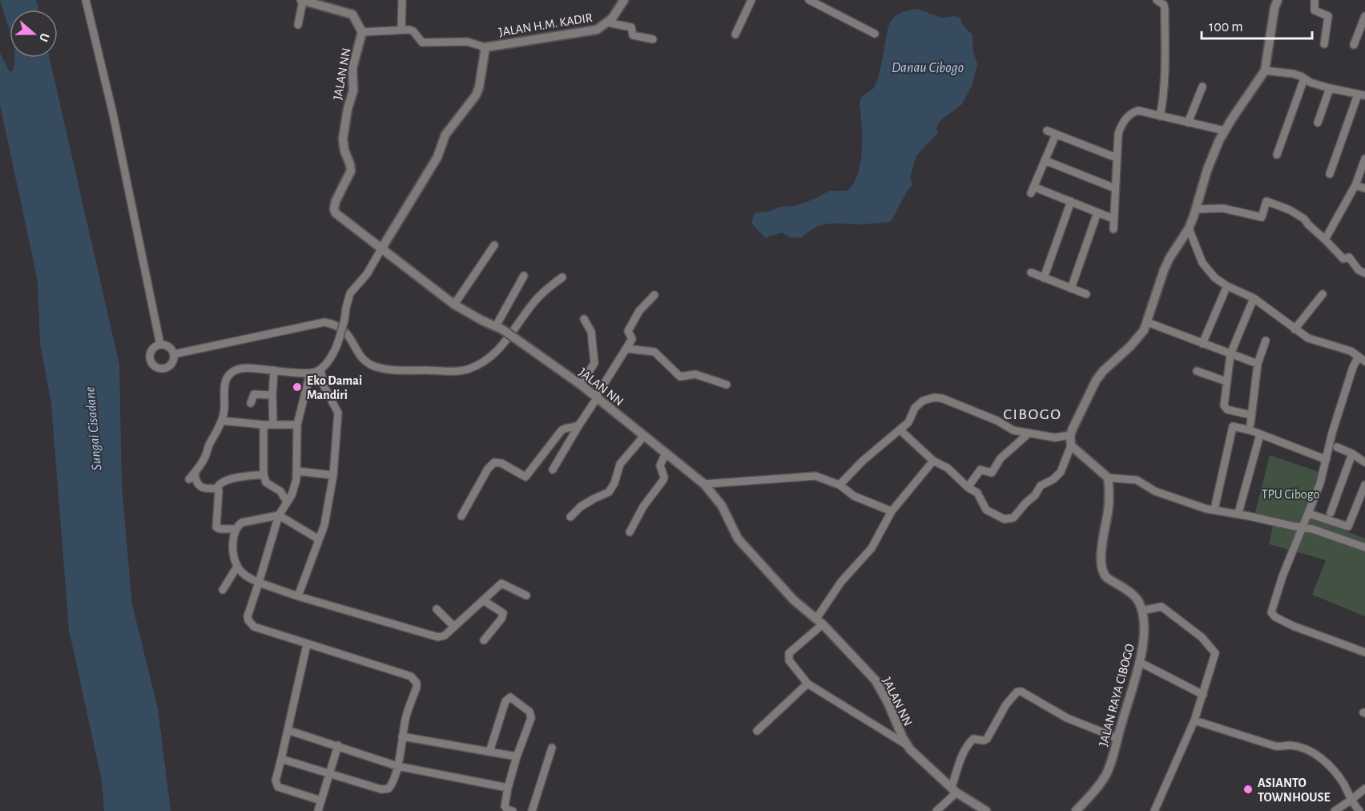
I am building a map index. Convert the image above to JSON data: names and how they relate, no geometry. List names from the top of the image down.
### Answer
{
  "streets": {
    "street": ["JALAN H.M. KADIR", "JALAN NN", "JALAN RAYA CIBOGO"]
  },
  "crossings": [
    ["JALAN H.M. KADIR", "JALAN NN"]
  ],
  "districts": ["CIBOGO"],
  "water": ["Danau Cibogo", "Sungai Cisadane"],
  "parks": ["TPU Cibogo"],
  "places": ["Eko Damai Mandiri", "ASIANTO TOWNHOUSE"],
  "scale_bar": "100 m",
  "north": "right"
}
